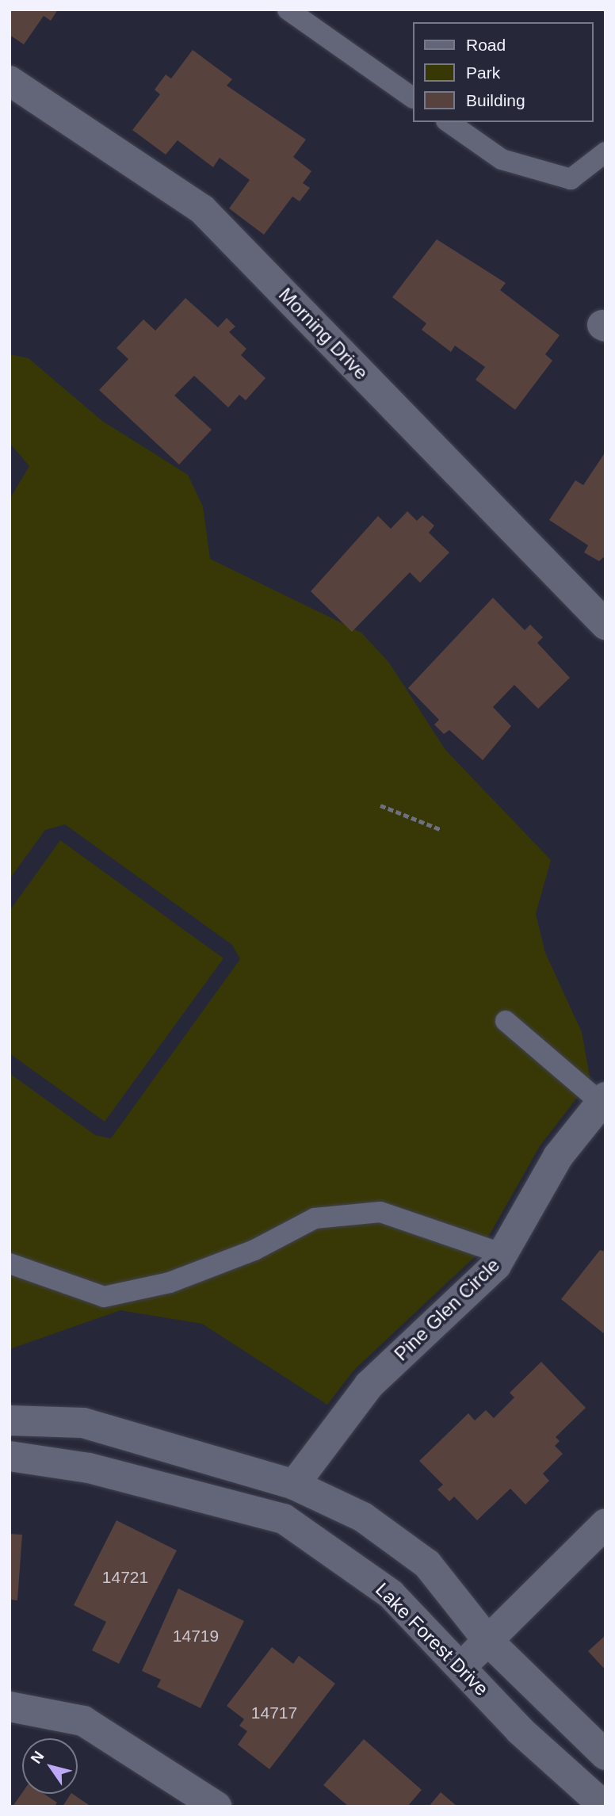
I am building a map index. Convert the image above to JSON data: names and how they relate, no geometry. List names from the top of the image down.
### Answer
{
  "streets": {
    "street": ["Morning Drive", "Pine Glen Circle", "Lake Forest Drive"]
  },
  "crossings": [
    ["Pine Glen Circle", "Lake Forest Drive"]
  ],
  "house_numbers": ["14721", "14719", "14717"],
  "legend": ["Road", "Park", "Building"],
  "north": "top left"
}
